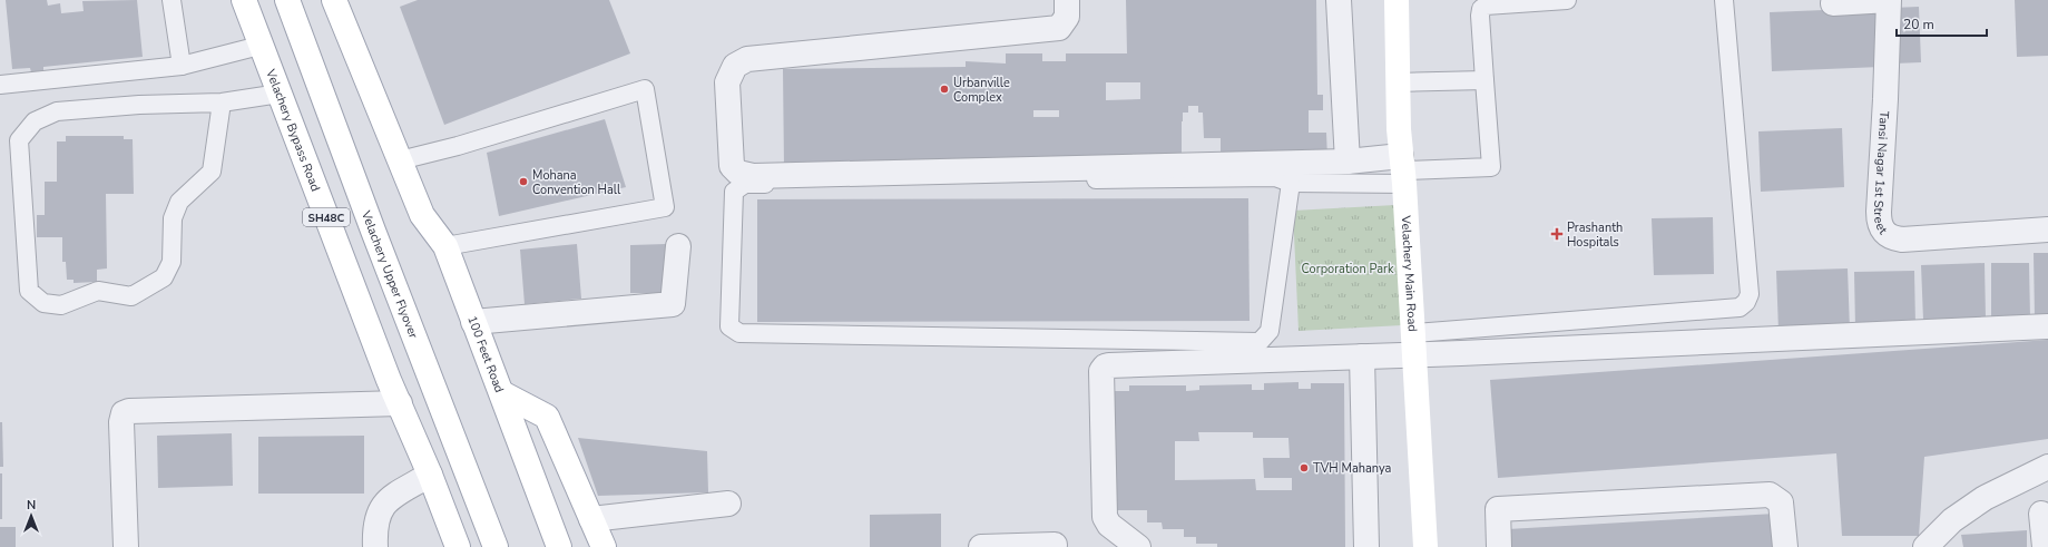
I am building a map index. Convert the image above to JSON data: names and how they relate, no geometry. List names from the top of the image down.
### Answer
{
  "streets": {
    "main road": [
      "Velachery Bypass Road",
      "SH48C",
      "Velachery Main Road",
      "Velachery Upper Flyover",
      "100 Feet Road"
    ],
    "street": ["Tansi Nagar 1st Street"]
  },
  "crossings": [
    ["Velachery Bypass Road", "SH48C"]
  ],
  "parks": ["Corporation Park"],
  "places": {
    "other": ["Urbanville Complex", "Mohana Convention Hall", "TVH Mahanya"],
    "health": ["Prashanth Hospitals"]
  },
  "scale_bar": "20 m",
  "north": "top"
}
